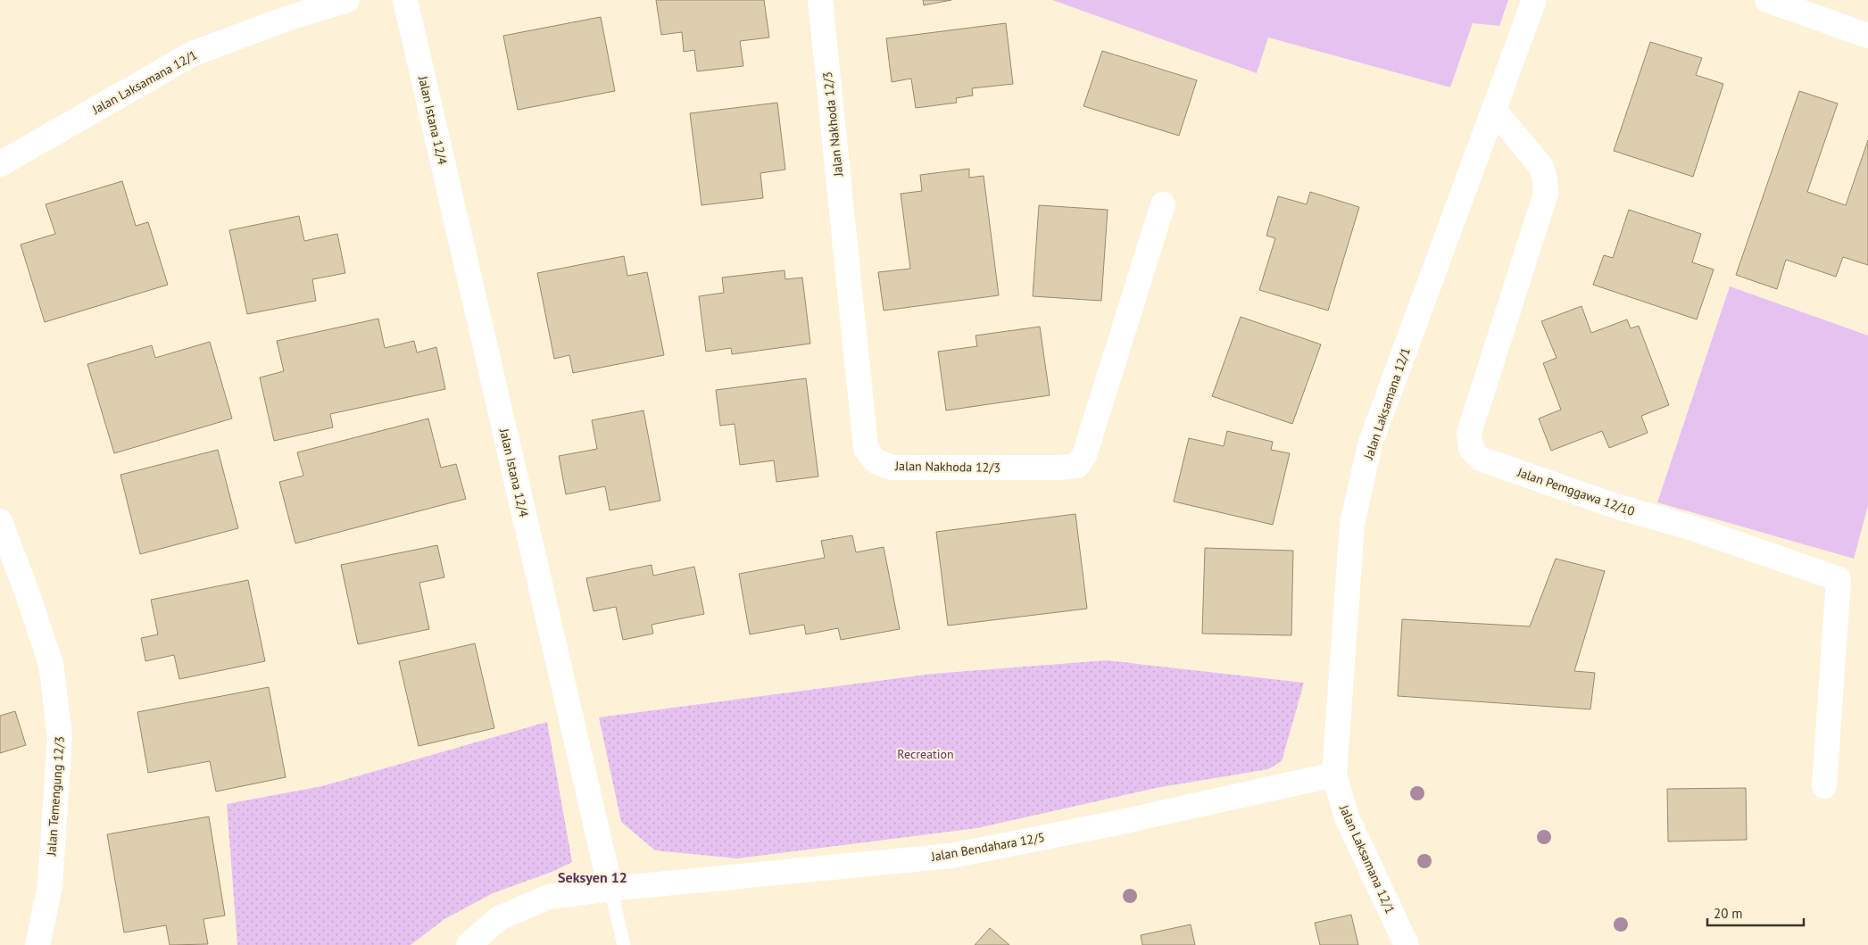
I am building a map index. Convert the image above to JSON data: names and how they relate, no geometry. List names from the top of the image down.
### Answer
{
  "streets": {
    "street": [
      "Jalan Laksamana 12/1",
      "Jalan Istana 12/4",
      "Jalan Nakhoda 12/3",
      "Jalan Pemggawa 12/10",
      "Jalan Temengung 12/3",
      "Jalan Bendahara 12/5"
    ]
  },
  "crossings": [
    ["Jalan Laksamana 12/1", "Jalan Pemggawa 12/10"],
    ["Jalan Laksamana 12/1", "Jalan Bendahara 12/5"],
    ["Jalan Istana 12/4", "Jalan Bendahara 12/5"]
  ],
  "districts": ["Seksyen 12"],
  "parks": ["Recreation"],
  "scale_bar": "20 m"
}
